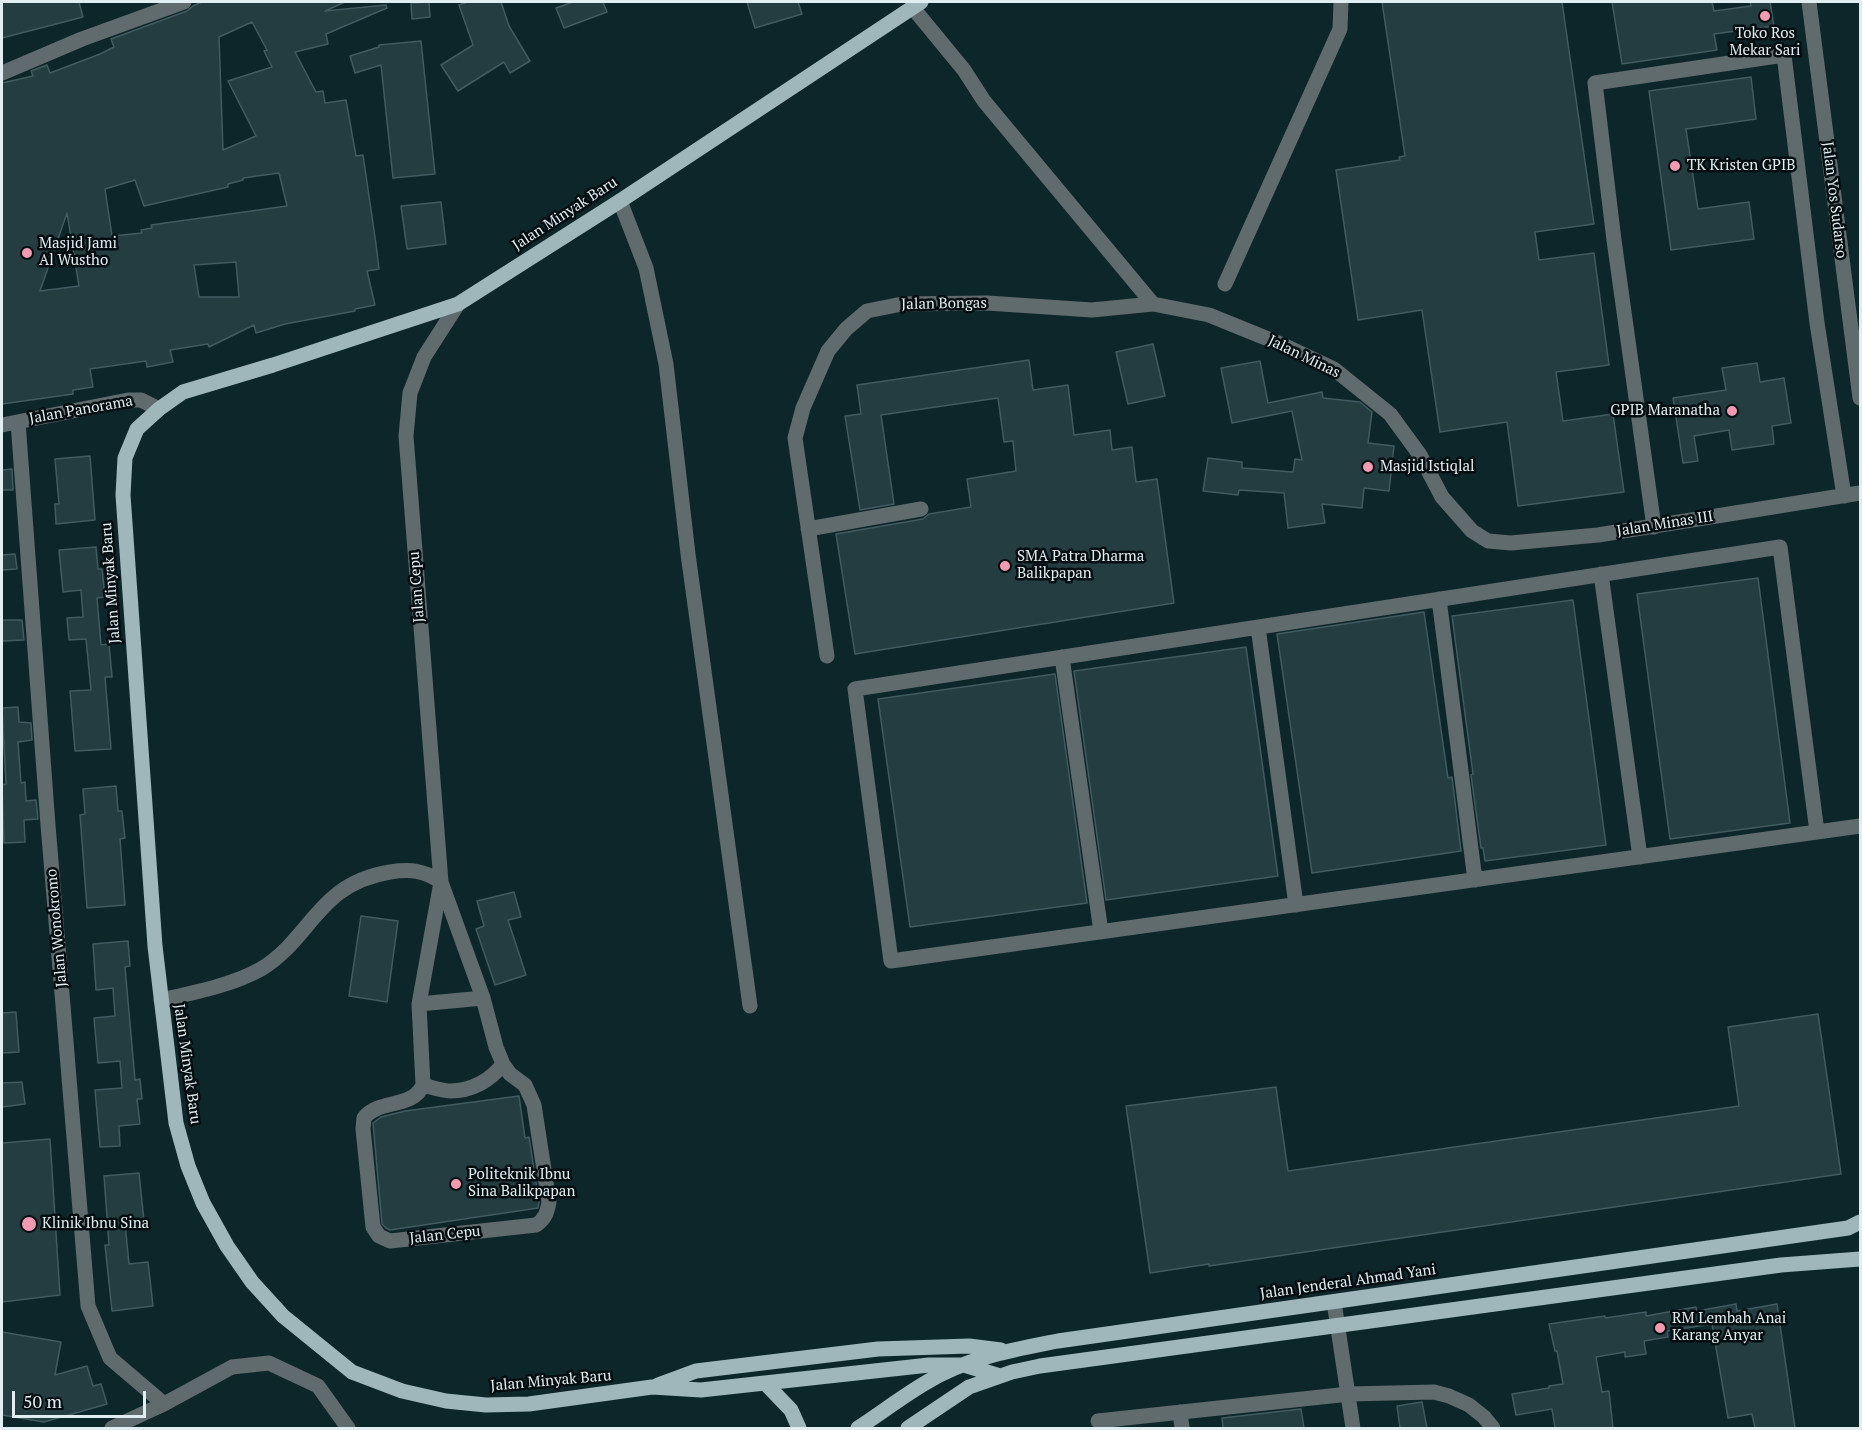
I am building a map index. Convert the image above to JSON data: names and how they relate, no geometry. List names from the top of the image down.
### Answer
{
  "streets": {
    "main road": ["Jalan Minyak Baru", "Jalan Jenderal Ahmad Yani"],
    "street": [
      "Jalan Yos Sudarso",
      "Jalan Bongas",
      "Jalan Minas",
      "Jalan Panorama",
      "Jalan Minas III",
      "Jalan Cepu",
      "Jalan Wonokromo"
    ]
  },
  "crossings": [
    ["Jalan Minyak Baru", "Jalan Panorama"],
    ["Jalan Minyak Baru", "Jalan Cepu"],
    ["Jalan Minyak Baru", "Jalan Jenderal Ahmad Yani"],
    ["Jalan Bongas", "Jalan Minas"],
    ["Jalan Minas", "Jalan Minas III"],
    ["Jalan Panorama", "Jalan Wonokromo"]
  ],
  "places": [
    "Toko Ros Mekar Sari",
    "TK Kristen GPIB",
    "Masjid Jami Al Wustho",
    "GPIB Maranatha",
    "Masjid Istiqlal",
    "SMA Patra Dharma Balikpapan",
    "Politeknik Ibnu Sina Balikpapan",
    "Klinik Ibnu Sina",
    "RM Lembah Anai Karang Anyar"
  ],
  "scale_bar": "50 m"
}
